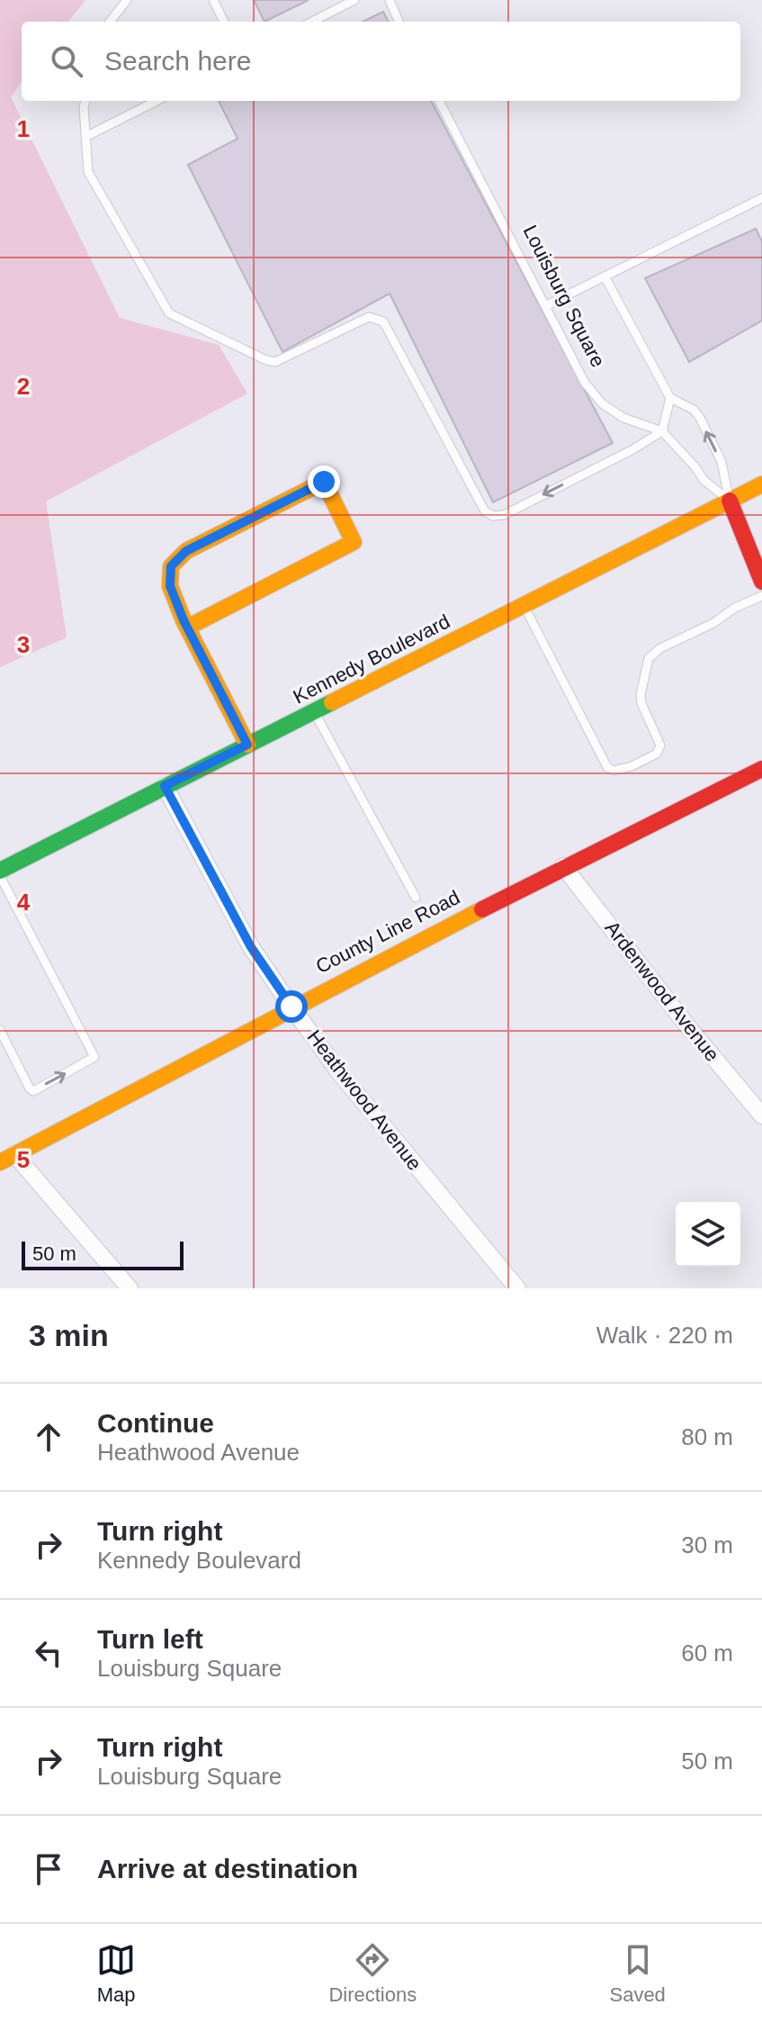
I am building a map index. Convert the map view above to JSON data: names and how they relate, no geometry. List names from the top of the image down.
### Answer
{
  "streets": {
    "street": [
      "Kennedy Boulevard",
      "County Line Road",
      "Ardenwood Avenue",
      "Heathwood Avenue"
    ],
    "lane": ["Louisburg Square"]
  },
  "crossings": [
    ["Louisburg Square", "Kennedy Boulevard"],
    ["Kennedy Boulevard", "Heathwood Avenue"],
    ["County Line Road", "Ardenwood Avenue"],
    ["County Line Road", "Heathwood Avenue"]
  ],
  "scale_bar": "50 m",
  "page": {
    "search": "Search here",
    "scale": "50 m",
    "heading": ["3 min", "Walk · 220 m"],
    "list": [
      ["Continue", "Heathwood Avenue", "80 m"],
      ["Turn right", "Kennedy Boulevard", "30 m"],
      ["Turn left", "Louisburg Square", "60 m"],
      ["Turn right", "Louisburg Square", "50 m"],
      "Arrive at destination"
    ],
    "nav": ["Map", "Directions", "Saved"]
  },
  "grid": {
    "rows": [
      "1",
      "2",
      "3",
      "4",
      "5"
    ]
  }
}
